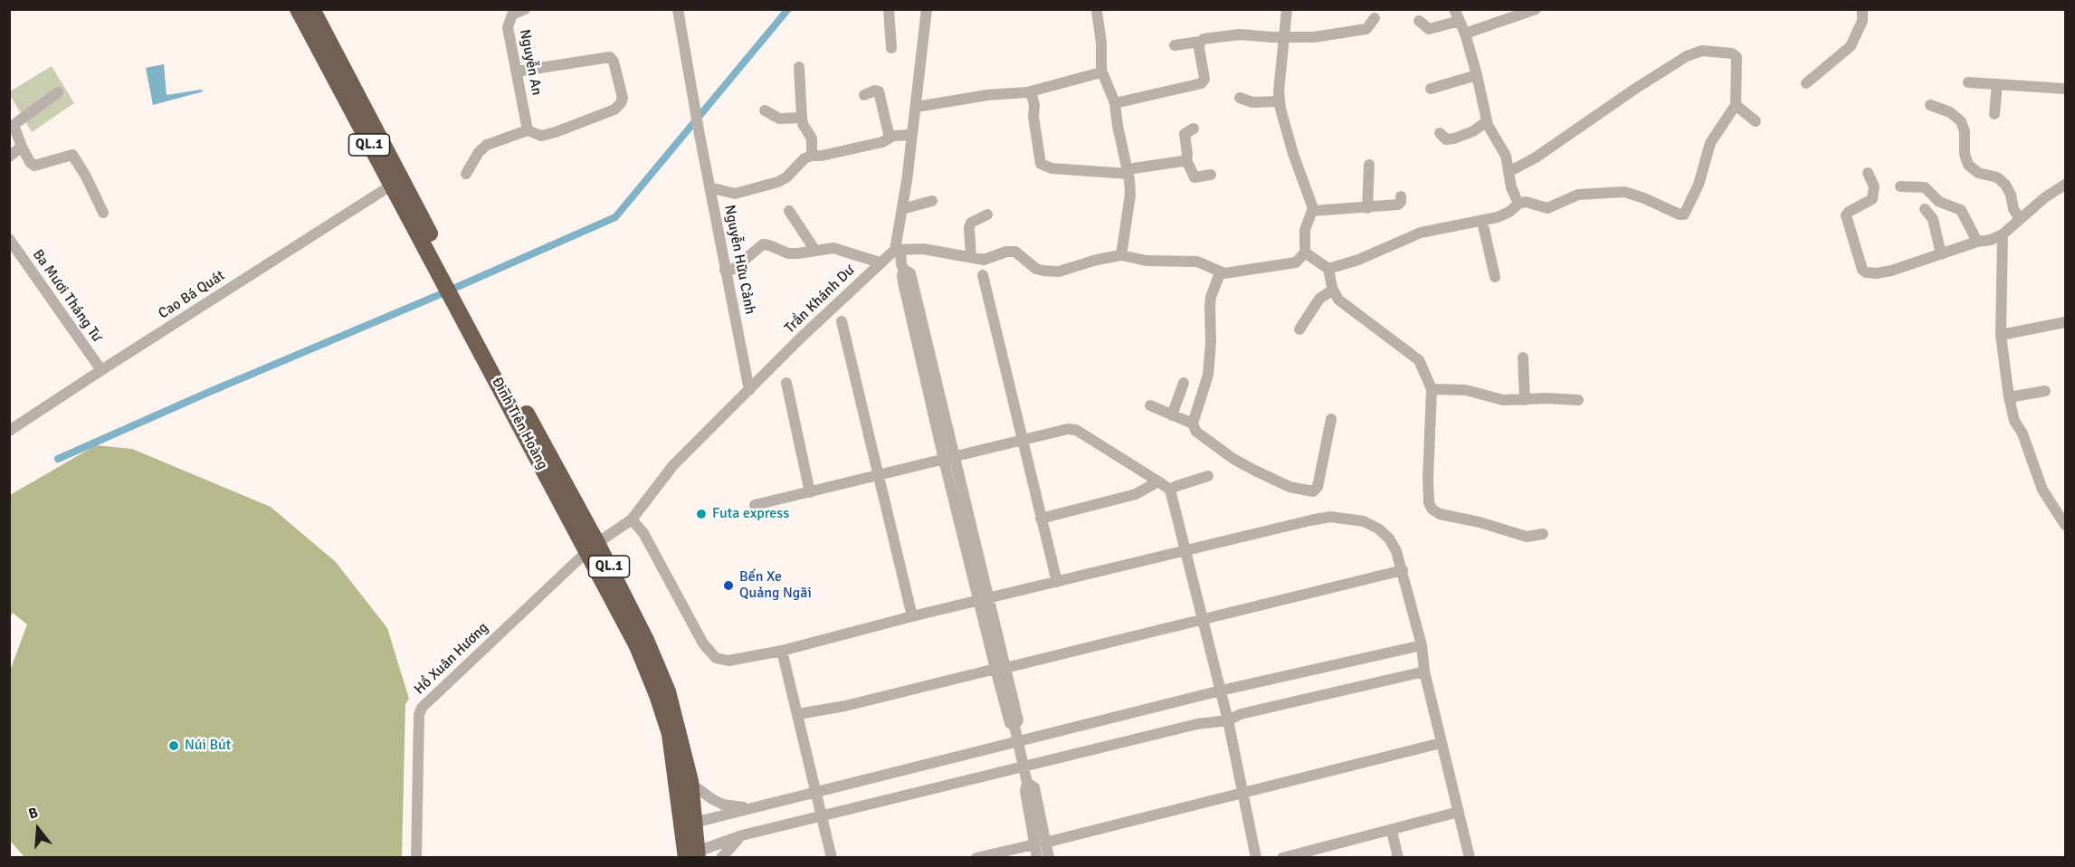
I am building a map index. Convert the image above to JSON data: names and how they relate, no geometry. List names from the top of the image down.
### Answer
{
  "streets": {
    "highway": ["QL.1", "Đinh Tiên Hoàng"],
    "street": [
      "Nguyễn An",
      "Nguyễn Hữu Cảnh",
      "Cao Bá Quát",
      "Ba Mươi Tháng Tư",
      "Trần Khánh Dư",
      "Hồ Xuân Hương"
    ]
  },
  "crossings": [
    ["Nguyễn Hữu Cảnh", "Trần Khánh Dư"],
    ["Cao Bá Quát", "Ba Mươi Tháng Tư"],
    ["Cao Bá Quát", "Đinh Tiên Hoàng"],
    ["Trần Khánh Dư", "Đinh Tiên Hoàng"],
    ["Trần Khánh Dư", "Hồ Xuân Hương"],
    ["Đinh Tiên Hoàng", "Hồ Xuân Hương"]
  ],
  "places": ["Futa express", "Bến Xe Quảng Ngãi", "Núi Bút"],
  "north": "top"
}
